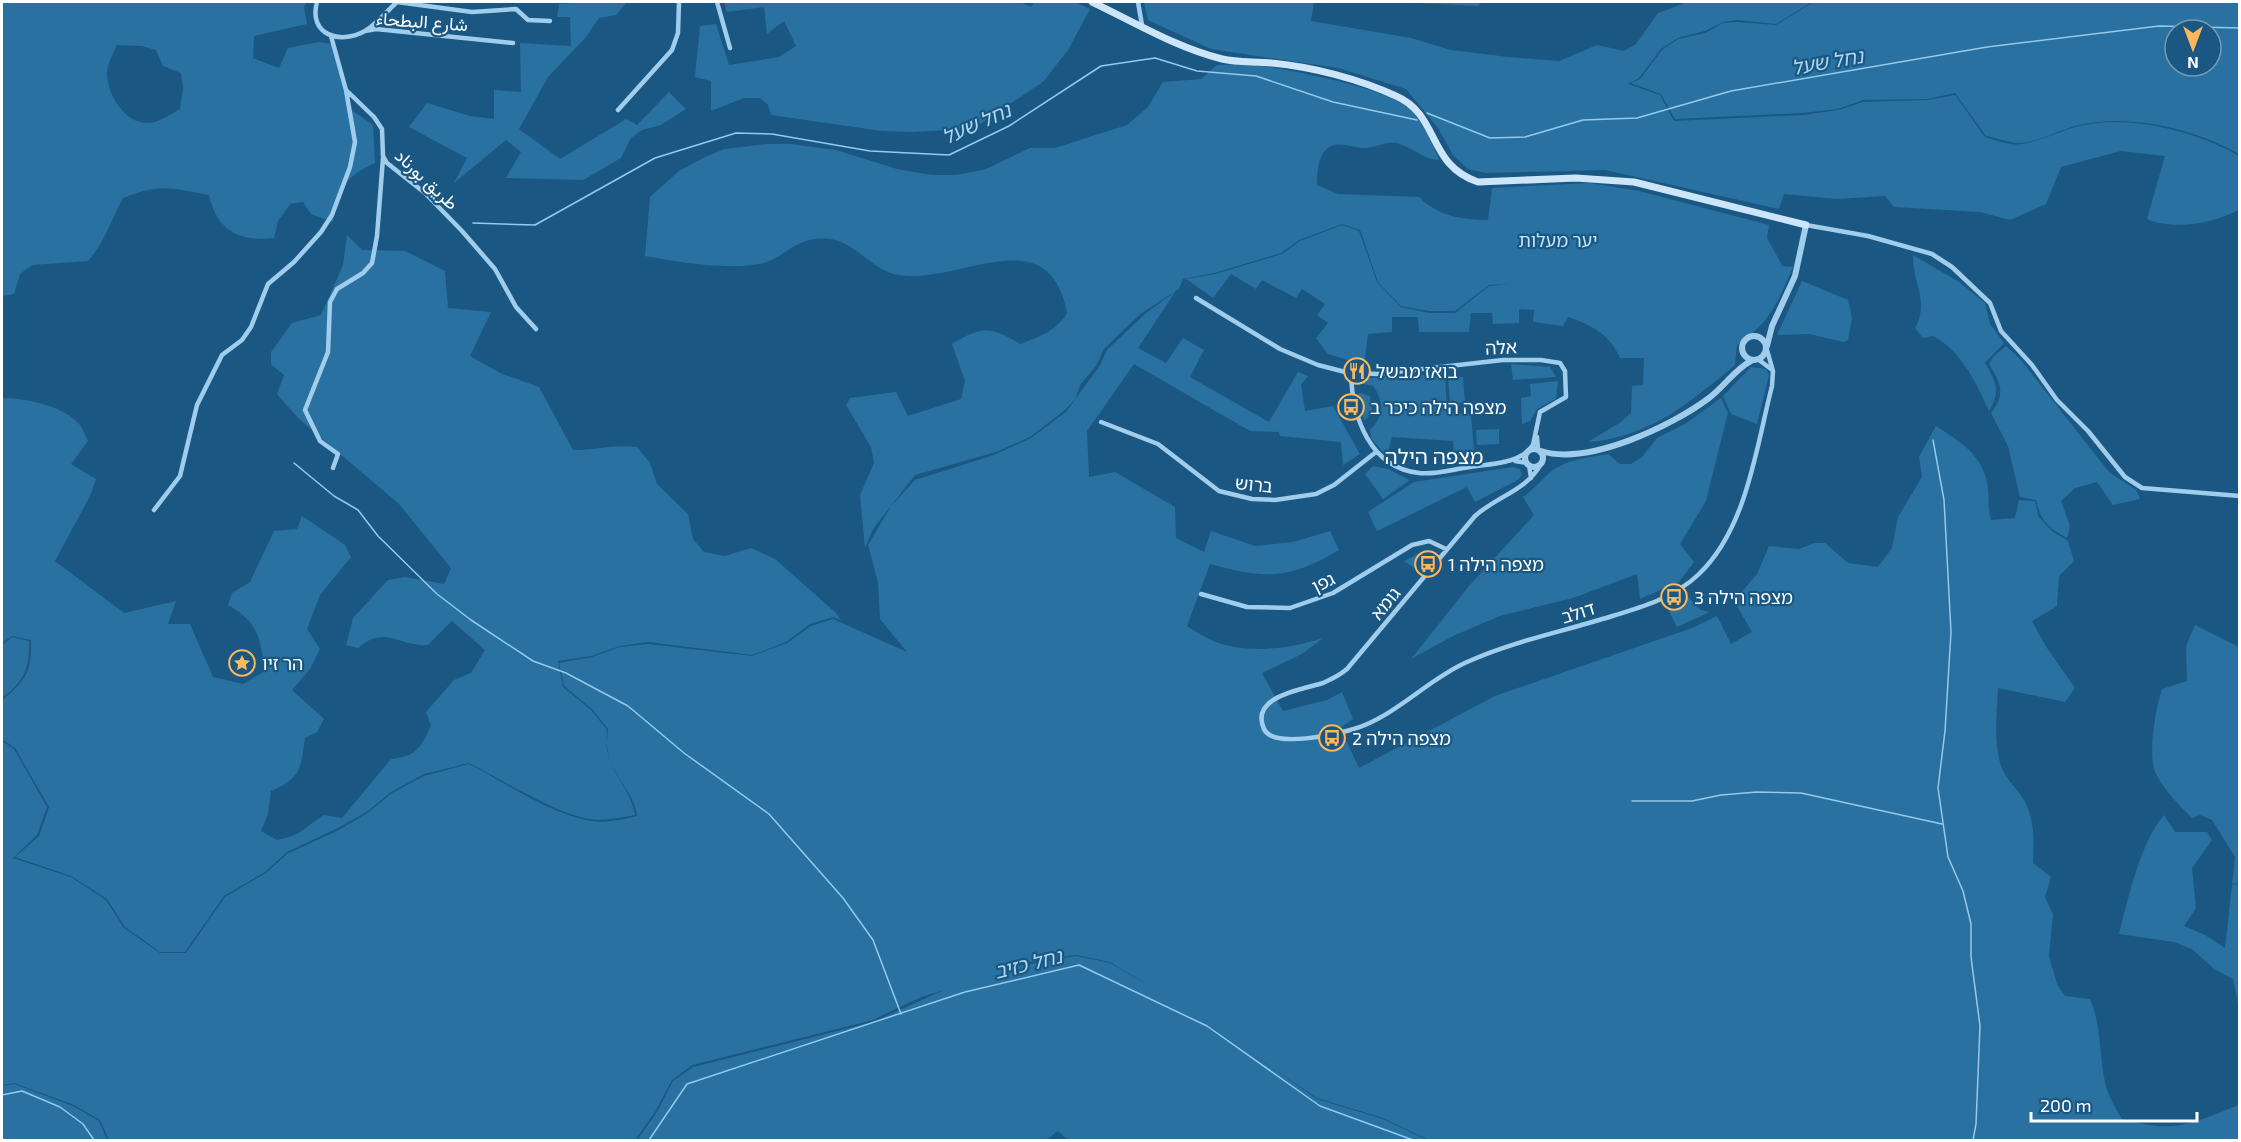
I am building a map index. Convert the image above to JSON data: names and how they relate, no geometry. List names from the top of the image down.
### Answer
{
  "streets": {
    "street": [
      "شارع البطحاء",
      "طريق بورناد",
      "אלה",
      "ברוש",
      "גפן",
      "גומא",
      "דולב"
    ]
  },
  "crossings": [
    ["גפן", "גומא"],
    ["גומא", "דולב"]
  ],
  "districts": ["מצפה הילה"],
  "water": ["נחל שעל", "נחל כזיב"],
  "parks": ["יער מעלות"],
  "places": {
    "restaurant": ["בואז מבשל"],
    "bus stop": [
      "מצפה הילה כיכר ב",
      "מצפה הילה 1",
      "מצפה הילה 3",
      "מצפה הילה 2"
    ],
    "place": ["הר זיו"]
  },
  "scale_bar": "200 m",
  "north": "bottom"
}
